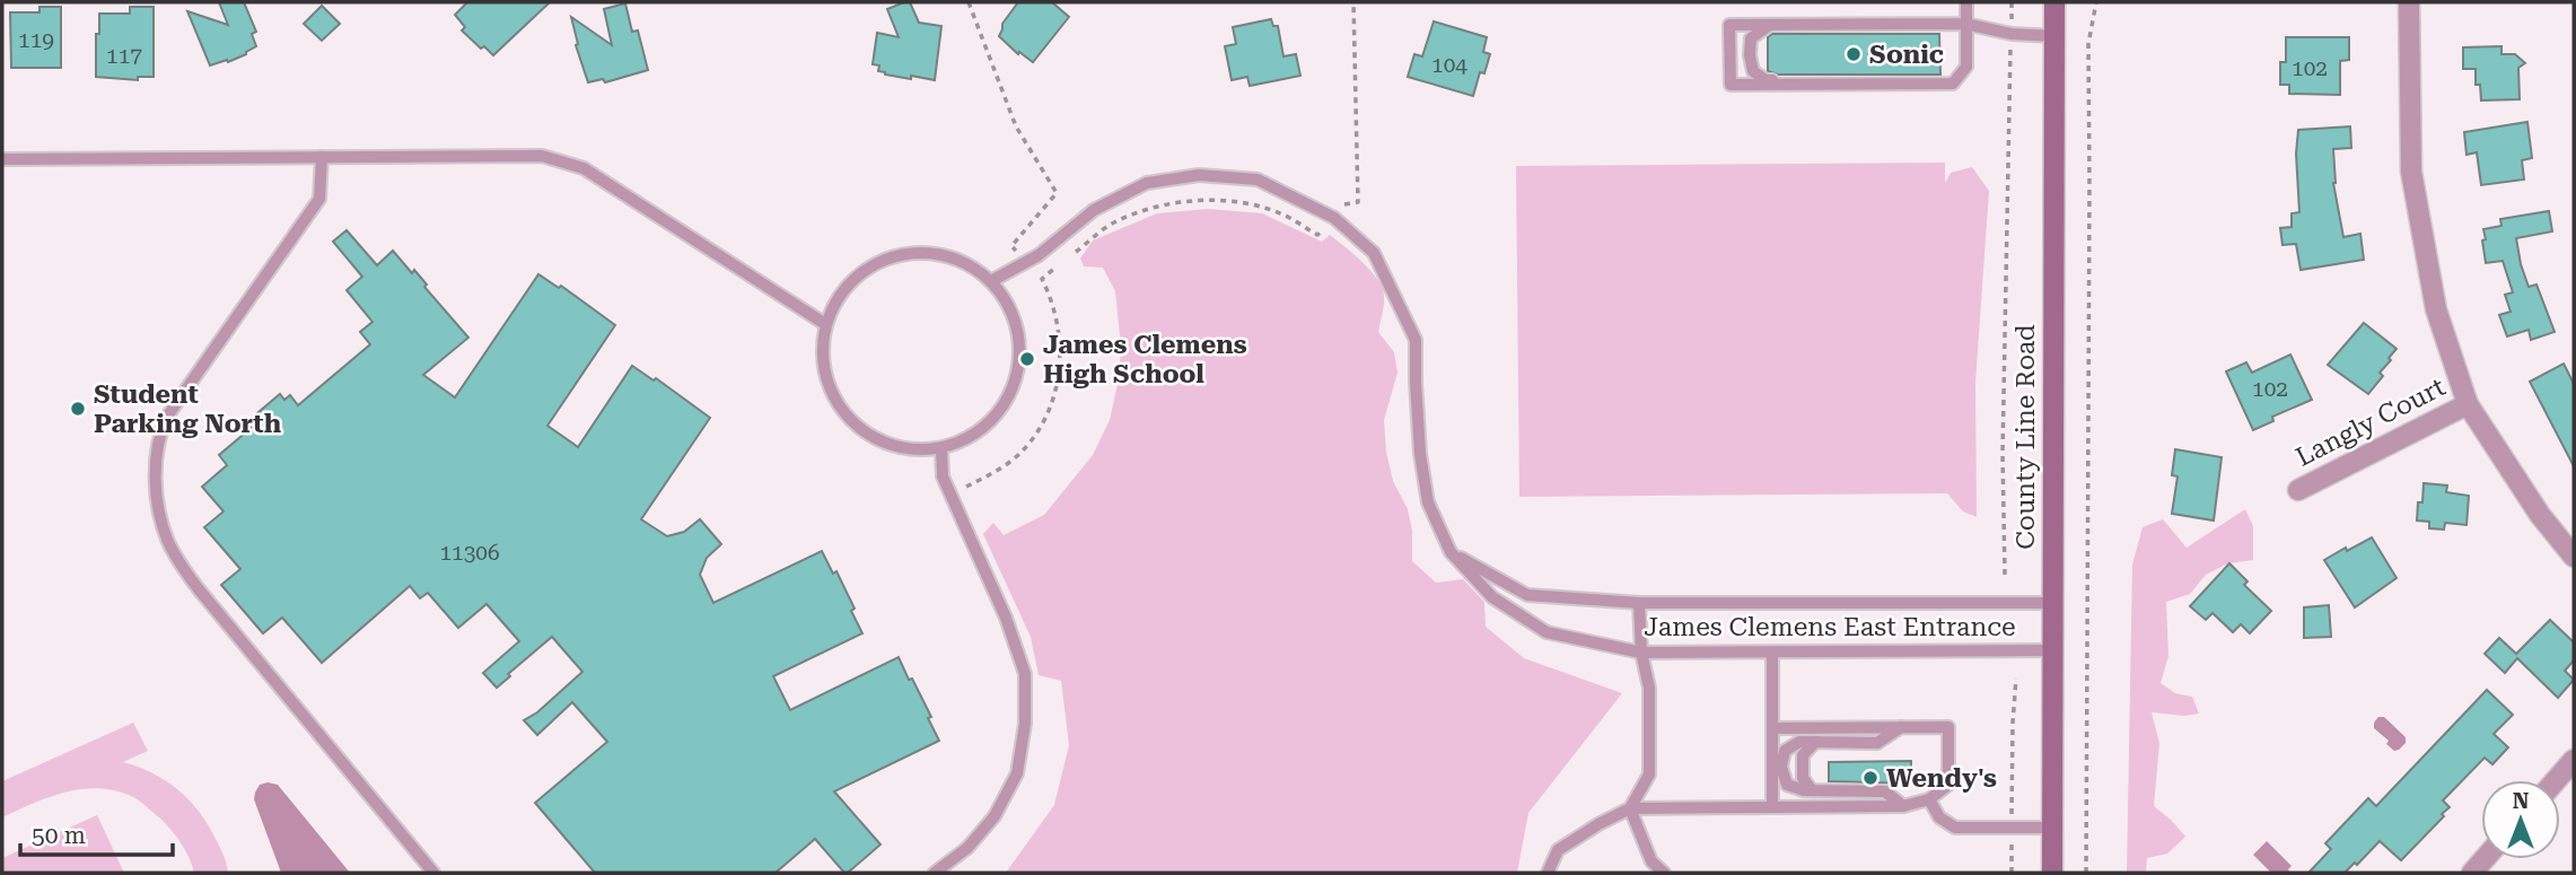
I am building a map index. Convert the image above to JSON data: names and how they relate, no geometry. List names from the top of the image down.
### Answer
{
  "streets": {
    "main road": ["County Line Road"],
    "street": ["Langly Court"],
    "lane": ["James Clemens East Entrance"]
  },
  "crossings": [
    ["County Line Road", "James Clemens East Entrance"]
  ],
  "places": [
    "Sonic",
    "James Clemens High School",
    "Student Parking North",
    "Wendy's"
  ],
  "house_numbers": [
    "119",
    "117",
    "104",
    "102",
    "102",
    "11306"
  ],
  "scale_bar": "50 m",
  "north": "top"
}
